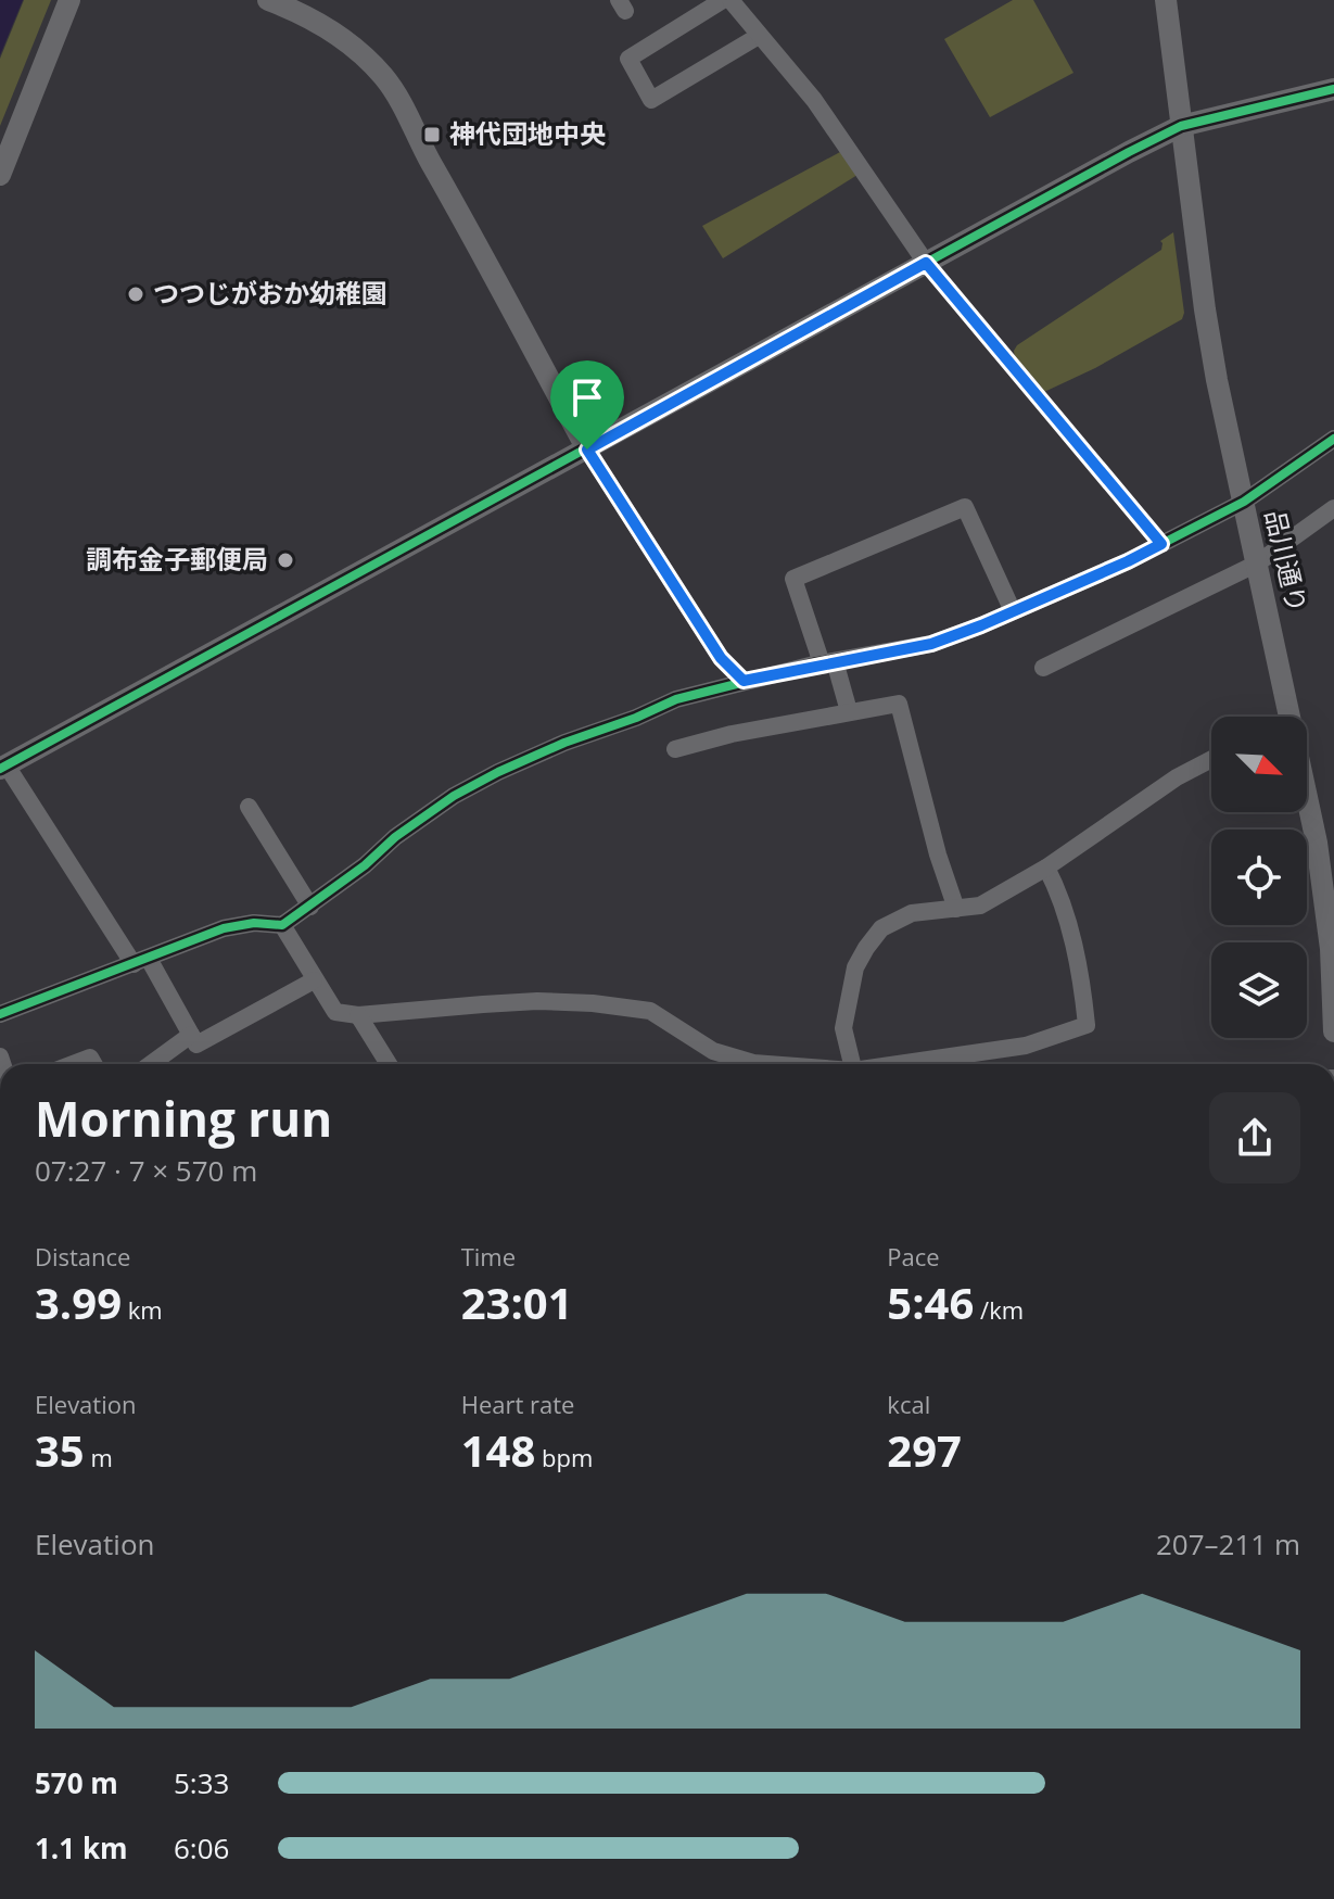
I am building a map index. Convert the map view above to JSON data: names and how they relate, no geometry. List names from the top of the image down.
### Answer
{
  "streets": {
    "street": ["品川通り"]
  },
  "places": {
    "transit": ["神代団地中央"],
    "other": ["つつじがおか幼稚園", "調布金子郵便局"]
  },
  "north": "bottom right",
  "page": {
    "heading": ["Morning run", "07:27 · 7 × 570 m"],
    "stats": [
      ["Distance", "3.99 km"],
      ["Time", "23:01"],
      ["Pace", "5:46 /km"],
      ["Elevation", "35 m"],
      ["Heart rate", "148 bpm"],
      ["kcal", "297"]
    ],
    "chart": ["Elevation", "207–211 m"],
    "list": [
      {
        "name": "570 m",
        "note": "5:33"
      },
      {
        "name": "1.1 km",
        "note": "6:06"
      }
    ]
  }
}
